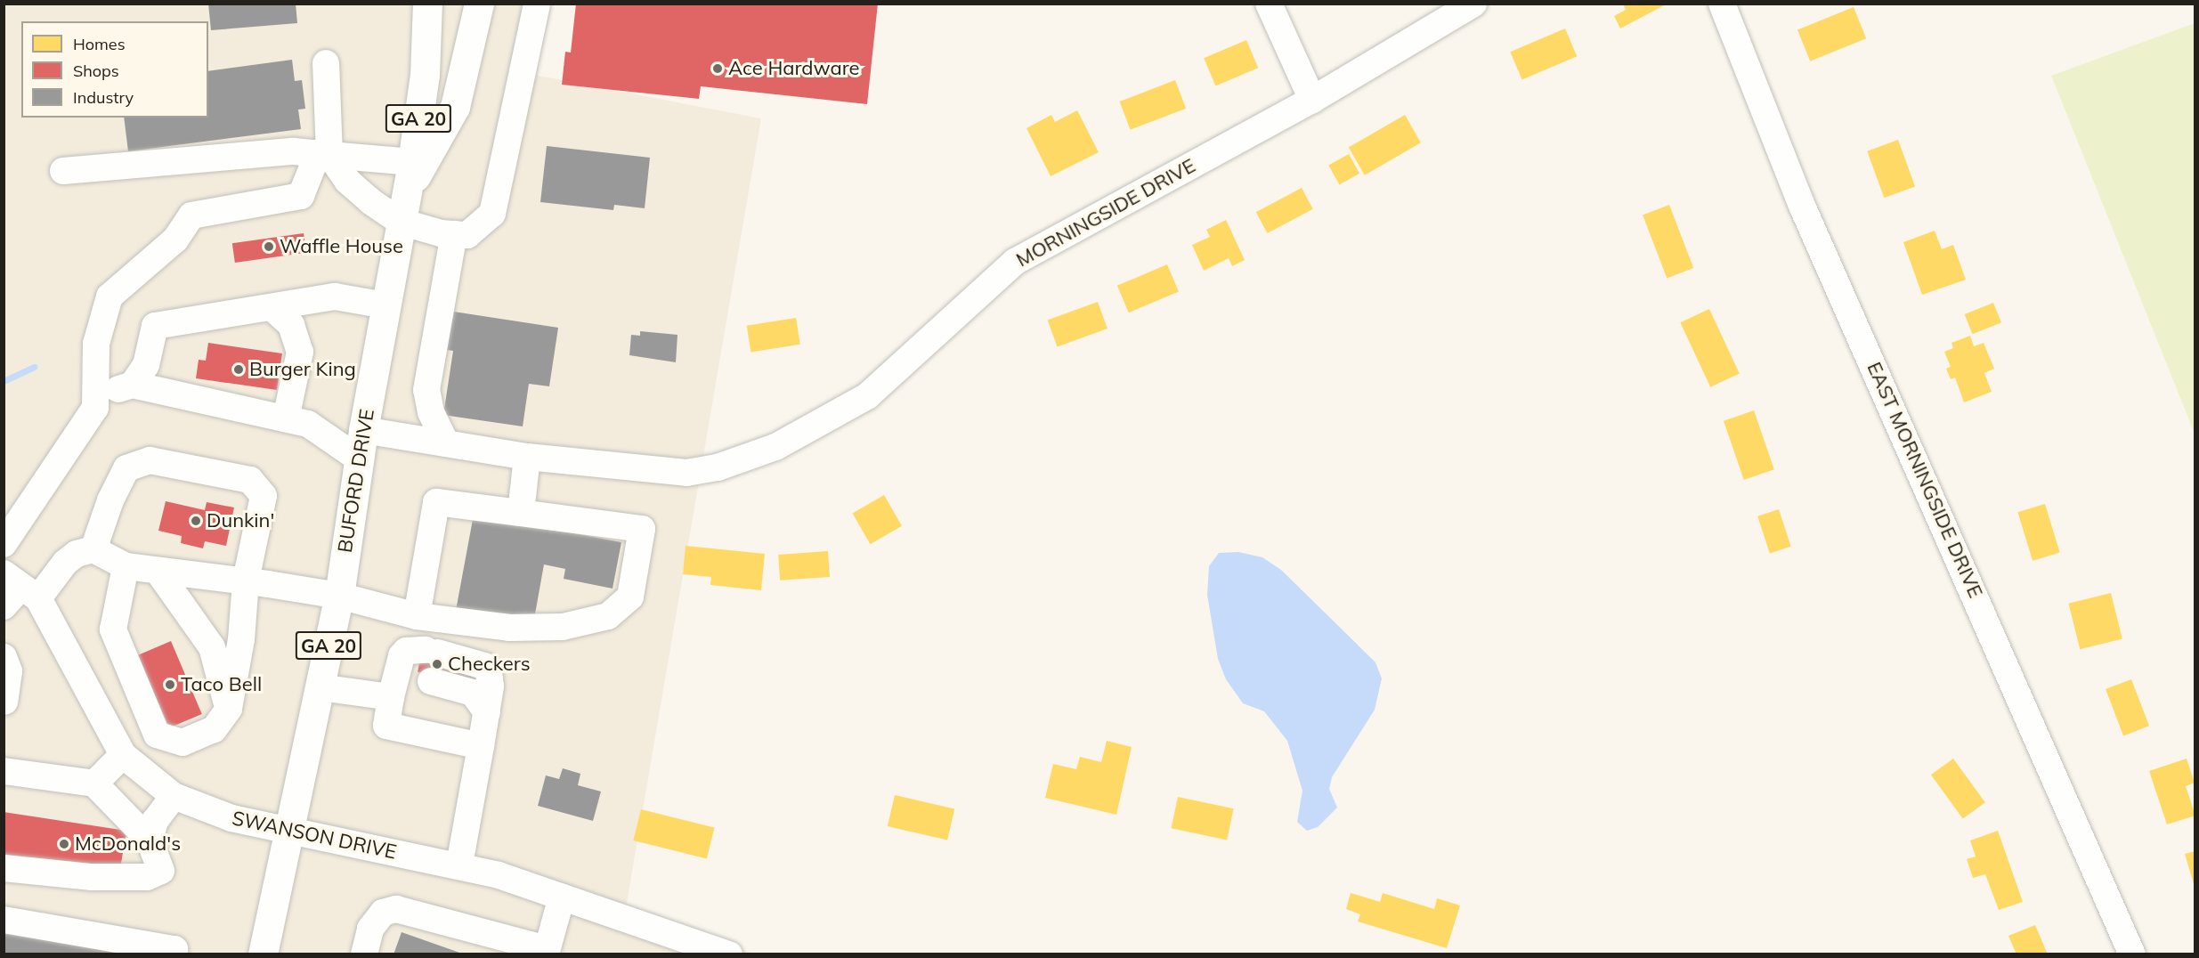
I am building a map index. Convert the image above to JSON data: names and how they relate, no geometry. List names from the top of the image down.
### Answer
{
  "streets": {
    "highway": ["GA 20", "BUFORD DRIVE"],
    "street": ["MORNINGSIDE DRIVE", "EAST MORNINGSIDE DRIVE", "SWANSON DRIVE"]
  },
  "crossings": [
    ["BUFORD DRIVE", "SWANSON DRIVE"]
  ],
  "places": [
    "Ace Hardware",
    "Waffle House",
    "Burger King",
    "Dunkin'",
    "Checkers",
    "Taco Bell",
    "McDonald's"
  ],
  "legend": ["Homes", "Shops", "Industry"]
}
